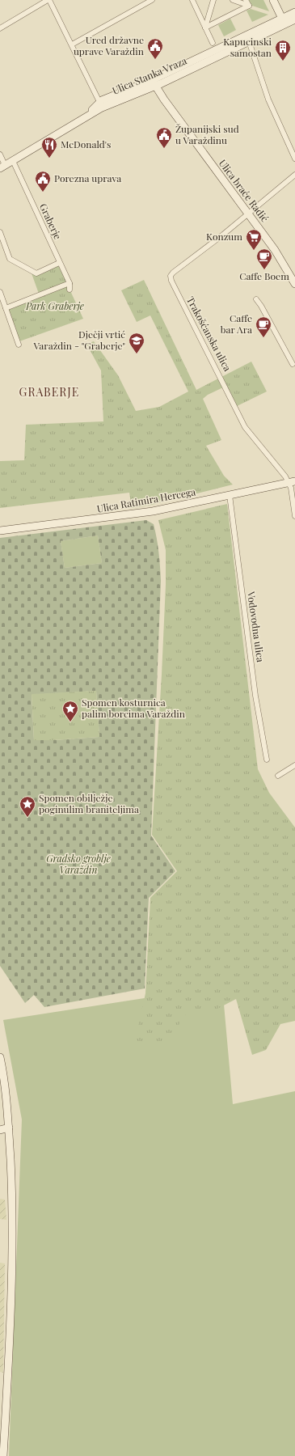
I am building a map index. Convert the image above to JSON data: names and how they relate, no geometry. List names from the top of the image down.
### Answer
{
  "streets": {
    "main road": ["Ulica Stanka Vraza", "Ulica braće Radić", "Ulica Ratimira Hercega"],
    "street": ["Graberje", "Trakošćanska ulica", "Vodovodna ulica"]
  },
  "crossings": [
    ["Ulica Stanka Vraza", "Ulica braće Radić"],
    ["Ulica Stanka Vraza", "Graberje"],
    ["Ulica braće Radić", "Trakošćanska ulica"],
    ["Trakošćanska ulica", "Ulica Ratimira Hercega"],
    ["Ulica Ratimira Hercega", "Vodovodna ulica"]
  ],
  "districts": ["GRABERJE"],
  "parks": ["Park Graberje", "Gradsko groblje Varaždin"],
  "places": {
    "public building": ["Ured državne uprave Varaždin", "Županijski sud u Varaždinu", "Porezna uprava"],
    "building": ["Kapucinski samostan"],
    "restaurant": ["McDonald's"],
    "supermarket": ["Konzum"],
    "cafe": ["Caffe Boem", "Caffe bar Ara"],
    "school or university": ["Dječji vrtić Varaždin - \"Graberje\""],
    "place": ["Spomen kosturnica palim borcima Varaždin", "Spomen obilježje poginulim braniteljima"]
  }
}
